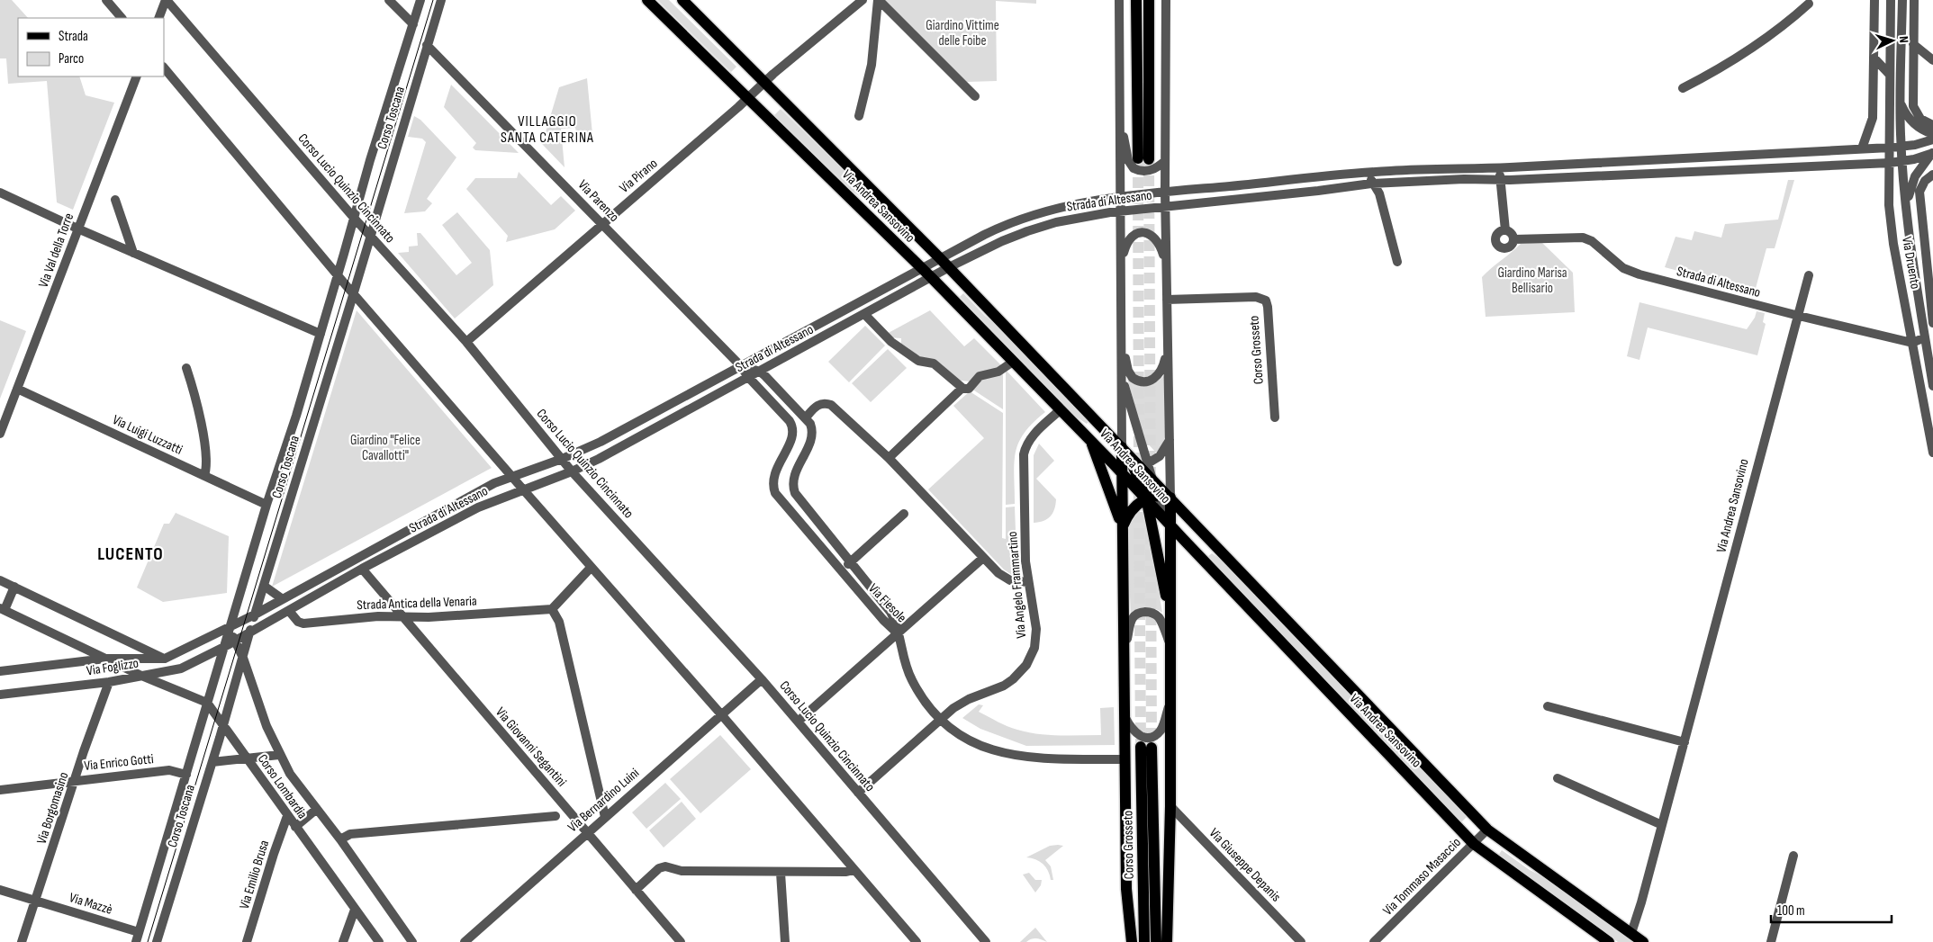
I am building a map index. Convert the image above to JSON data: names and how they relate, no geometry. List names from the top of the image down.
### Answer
{
  "streets": {
    "main road": ["Via Andrea Sansovino", "Corso Grosseto"],
    "street": [
      "Corso Toscana",
      "Via Pirano",
      "Corso Lucio Quinzio Cincinnato",
      "Via Parenzo",
      "Strada di Altessano",
      "Via Val della Torre",
      "Via Druento",
      "Via Luigi Luzzatti",
      "Via Angelo Frammartino",
      "Strada Antica della Venaria",
      "Via Fiesole",
      "Via Foglizzo",
      "Via Giovanni Segantini",
      "Via Enrico Gotti",
      "Corso Lombardia",
      "Via Bernardino Luini",
      "Via Borgomasino",
      "Via Giuseppe Depanis",
      "Via Emilio Brusa",
      "Via Tommaso Masaccio",
      "Via Mazzè"
    ]
  },
  "crossings": [
    ["Corso Toscana", "Corso Lucio Quinzio Cincinnato"],
    ["Corso Toscana", "Via Parenzo"],
    ["Corso Toscana", "Strada di Altessano"],
    ["Corso Toscana", "Via Luigi Luzzatti"],
    ["Corso Toscana", "Via Foglizzo"],
    ["Corso Toscana", "Via Enrico Gotti"],
    ["Corso Toscana", "Corso Lombardia"],
    ["Corso Toscana", "Via Mazzè"],
    ["Via Pirano", "Corso Lucio Quinzio Cincinnato"],
    ["Via Pirano", "Via Parenzo"],
    ["Via Pirano", "Via Andrea Sansovino"],
    ["Corso Lucio Quinzio Cincinnato", "Strada di Altessano"],
    ["Corso Lucio Quinzio Cincinnato", "Via Angelo Frammartino"],
    ["Corso Lucio Quinzio Cincinnato", "Via Bernardino Luini"],
    ["Via Parenzo", "Strada di Altessano"],
    ["Via Parenzo", "Via Fiesole"],
    ["Strada di Altessano", "Via Andrea Sansovino"],
    ["Strada di Altessano", "Via Druento"],
    ["Strada di Altessano", "Corso Grosseto"],
    ["Strada di Altessano", "Strada Antica della Venaria"],
    ["Strada di Altessano", "Via Fiesole"],
    ["Strada di Altessano", "Via Foglizzo"],
    ["Strada di Altessano", "Via Giovanni Segantini"],
    ["Strada di Altessano", "Corso Lombardia"],
    ["Via Andrea Sansovino", "Corso Grosseto"],
    ["Via Andrea Sansovino", "Via Angelo Frammartino"],
    ["Via Andrea Sansovino", "Via Tommaso Masaccio"],
    ["Via Val della Torre", "Via Luigi Luzzatti"],
    ["Corso Grosseto", "Via Giuseppe Depanis"],
    ["Strada Antica della Venaria", "Via Giovanni Segantini"],
    ["Via Foglizzo", "Corso Lombardia"],
    ["Via Foglizzo", "Via Borgomasino"],
    ["Via Giovanni Segantini", "Via Bernardino Luini"],
    ["Via Enrico Gotti", "Via Borgomasino"],
    ["Corso Lombardia", "Via Emilio Brusa"],
    ["Via Borgomasino", "Via Mazzè"]
  ],
  "districts": ["VILLAGGIO SANTA CATERINA", "LUCENTO"],
  "parks": ["Giardino Vittime delle Foibe", "Giardino Marisa Bellisario", "Giardino \"Felice Cavallotti\""],
  "legend": ["Strada", "Parco"],
  "scale_bar": "100 m",
  "north": "right"
}
